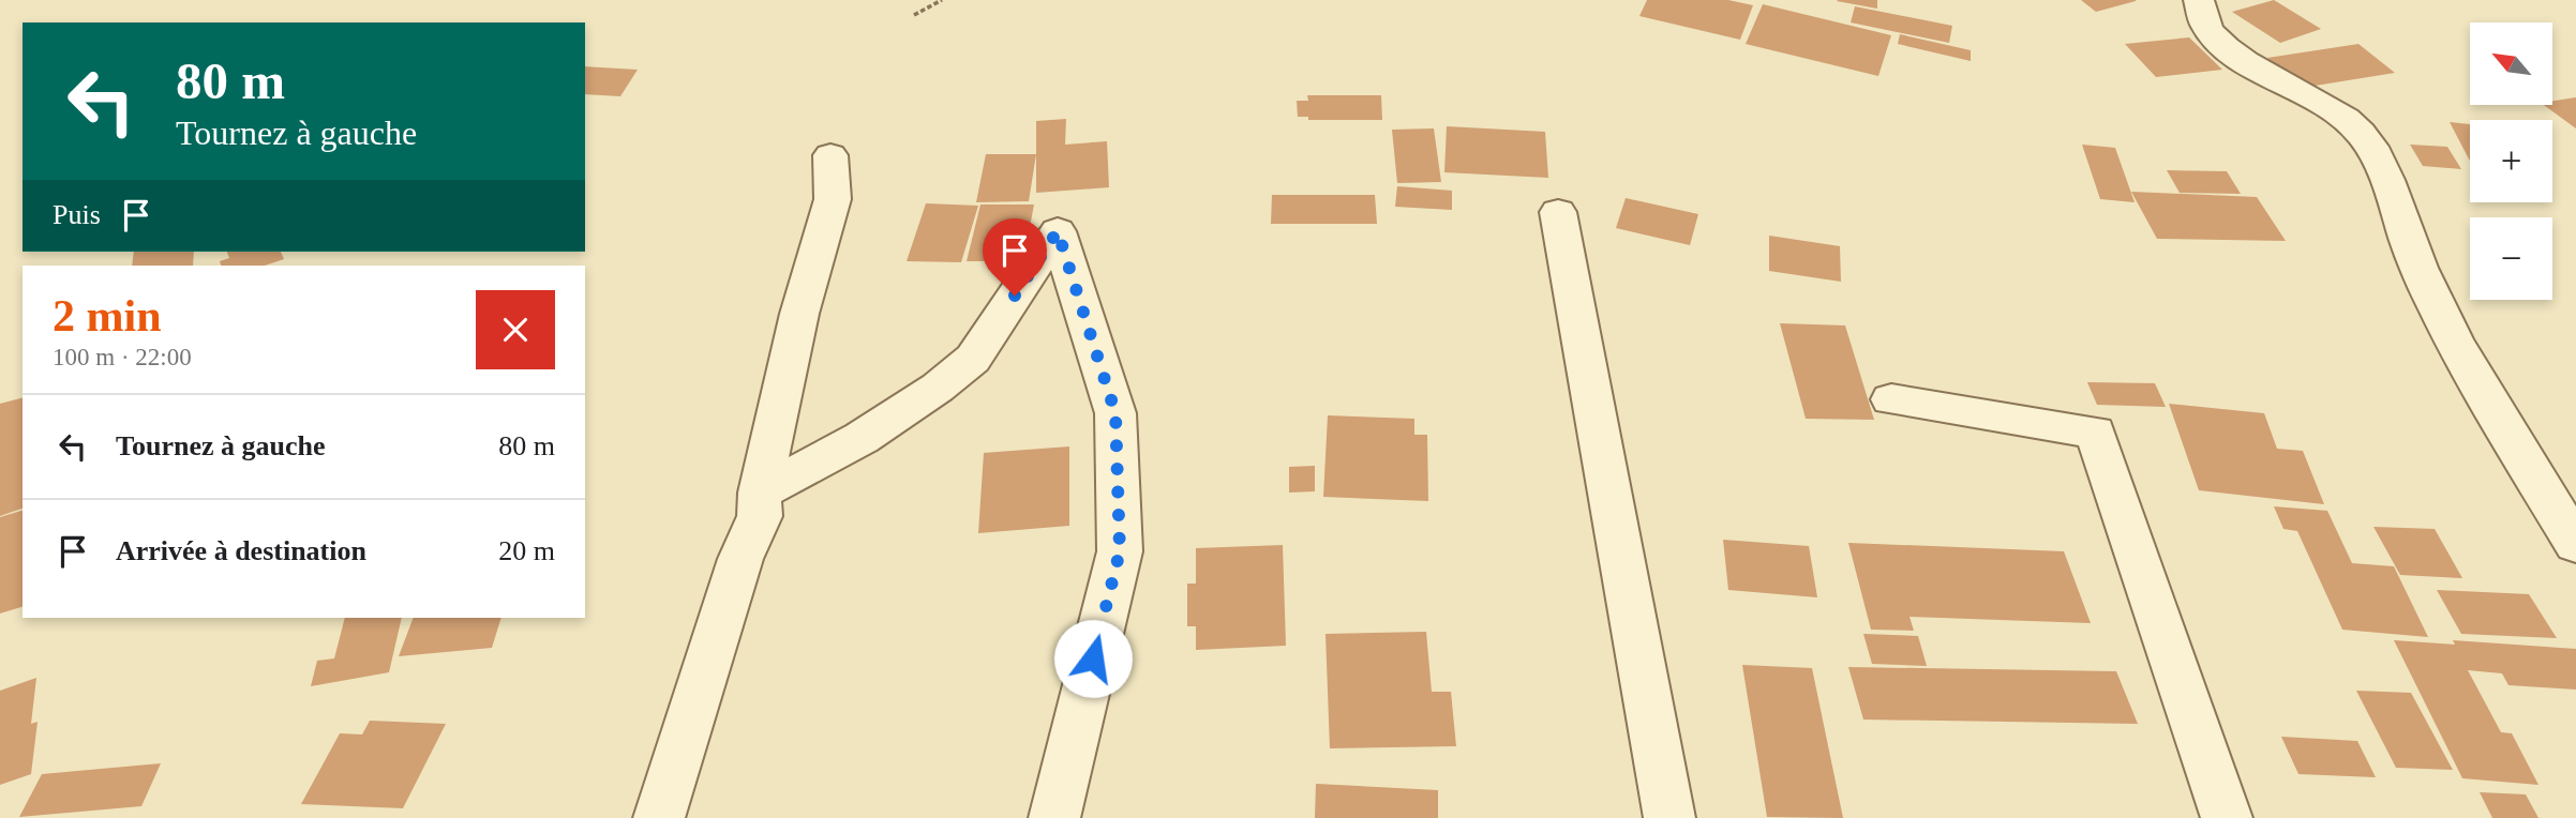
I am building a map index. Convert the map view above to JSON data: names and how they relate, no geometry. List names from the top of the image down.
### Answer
{
  "north": "top left",
  "page": {
    "map_buttons": ["+", "−"],
    "turn": ["80 m", "Tournez à gauche"],
    "then": "Puis",
    "heading": ["2 min", "100 m · 22:00"],
    "list": [
      {
        "name": "Tournez à gauche",
        "value": "80 m"
      },
      {
        "name": "Arrivée à destination",
        "value": "20 m"
      }
    ]
  }
}
